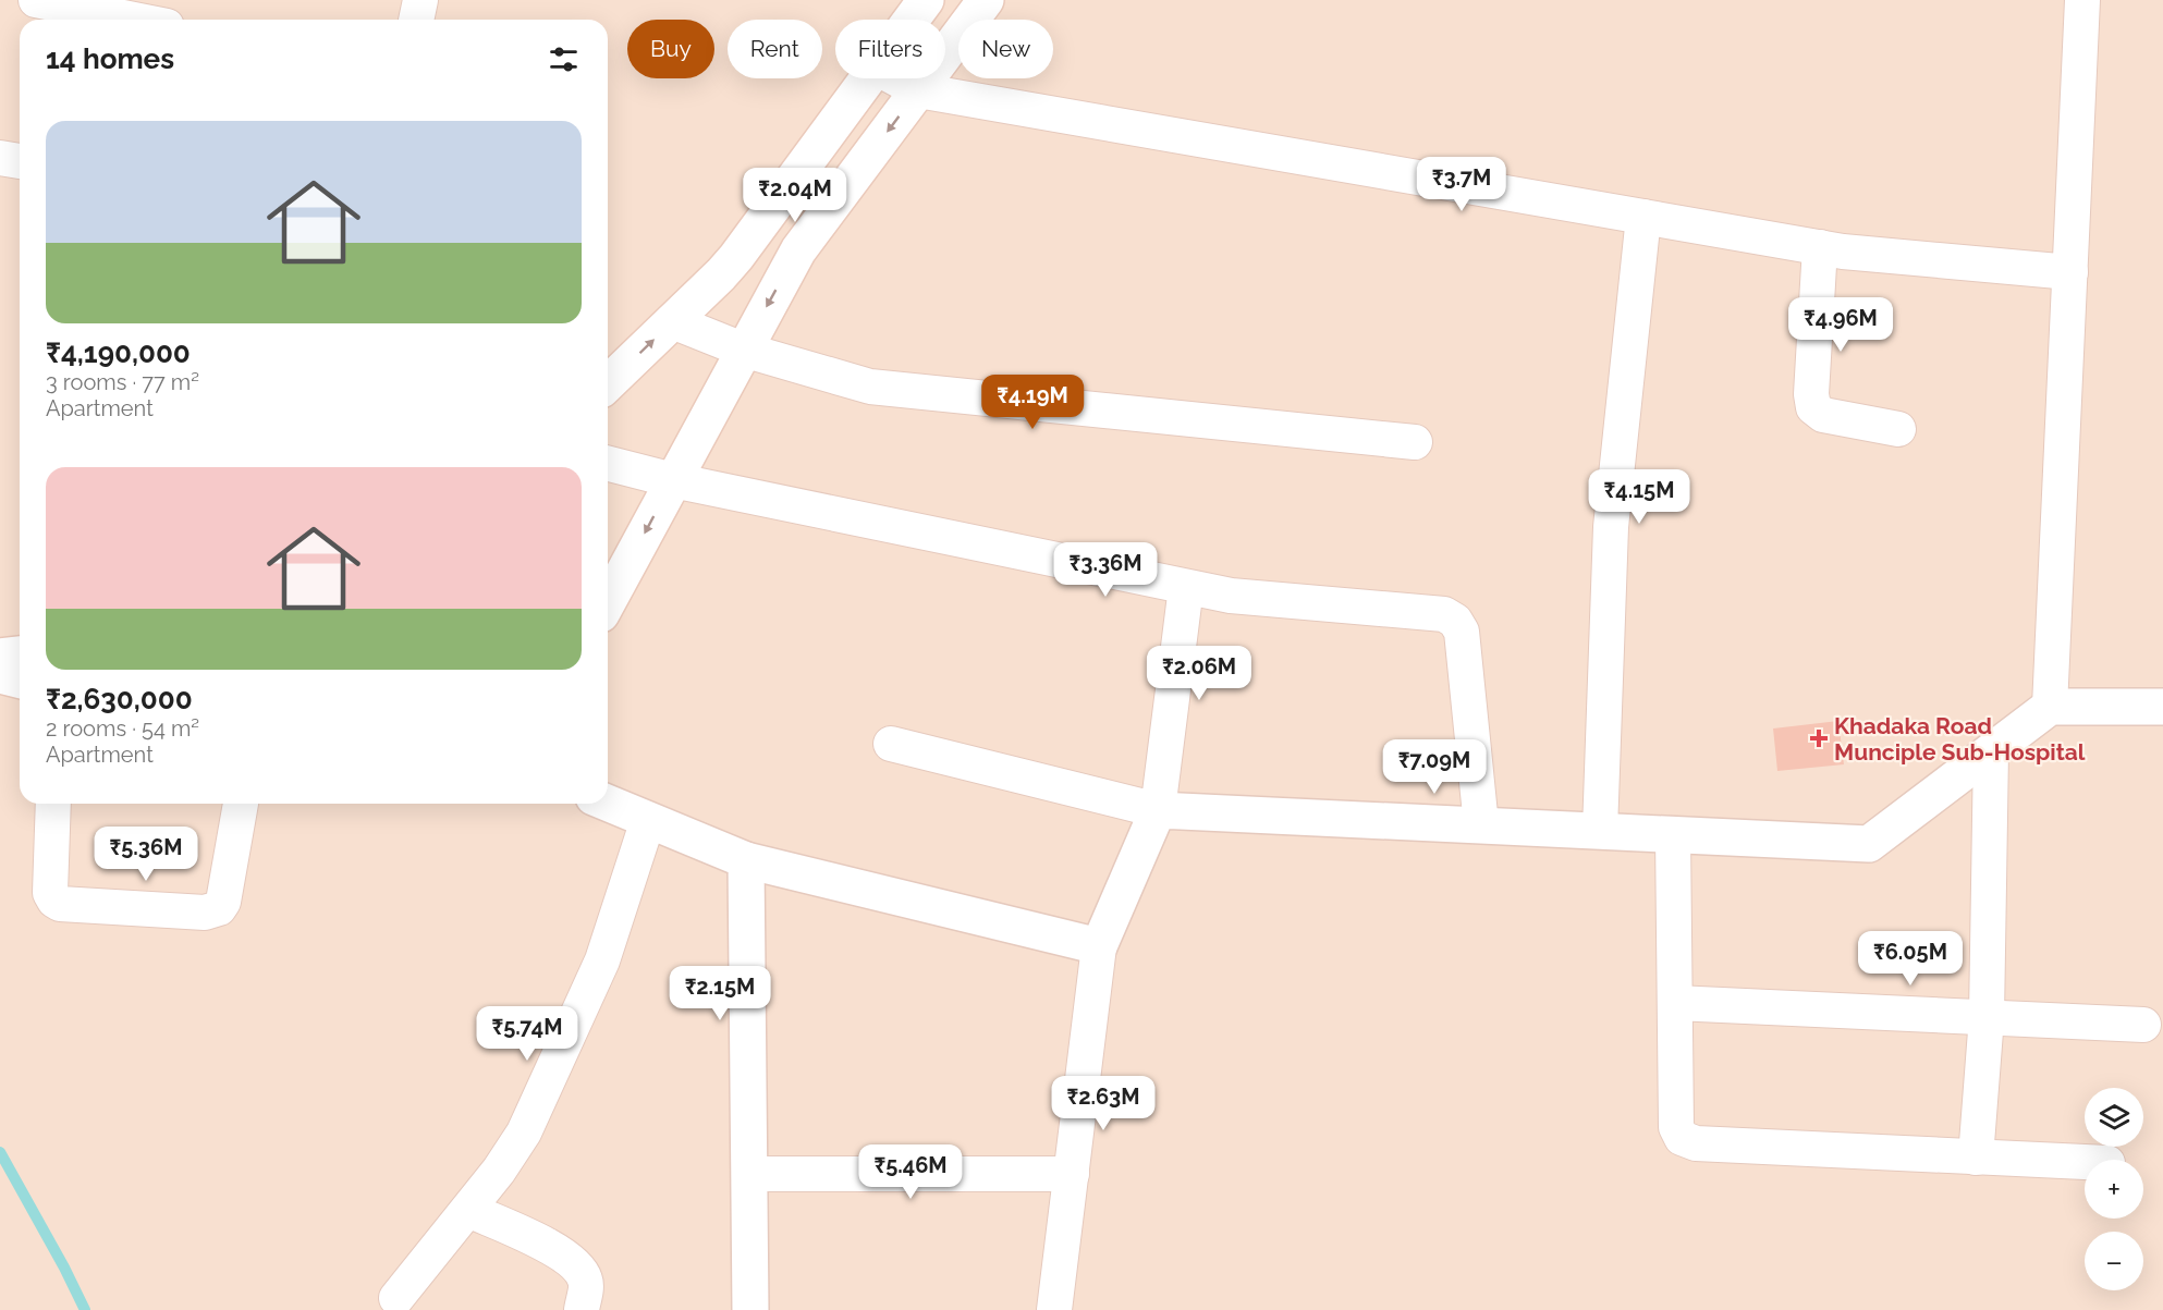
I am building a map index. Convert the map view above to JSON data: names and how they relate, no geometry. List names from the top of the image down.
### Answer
{
  "places": {
    "health": ["Khadaka Road Munciple Sub-Hospital"]
  },
  "page": {
    "chip": [
      "Buy",
      "Rent",
      "Filters",
      "New"
    ],
    "heading": "14 homes",
    "list": [
      {
        "name": "₹4,190,000",
        "note": "3 rooms · 77 m² · Apartment"
      },
      {
        "name": "₹2,630,000",
        "note": "2 rooms · 54 m² · Apartment"
      }
    ],
    "price": [
      "₹3.7M",
      "₹2.04M",
      "₹4.96M",
      "₹4.19M",
      "₹4.15M",
      "₹3.36M",
      "₹2.06M",
      "₹7.09M",
      "₹5.36M",
      "₹6.05M",
      "₹2.15M",
      "₹5.74M",
      "₹2.63M",
      "₹5.46M"
    ],
    "map_buttons": ["+", "−"]
  }
}
